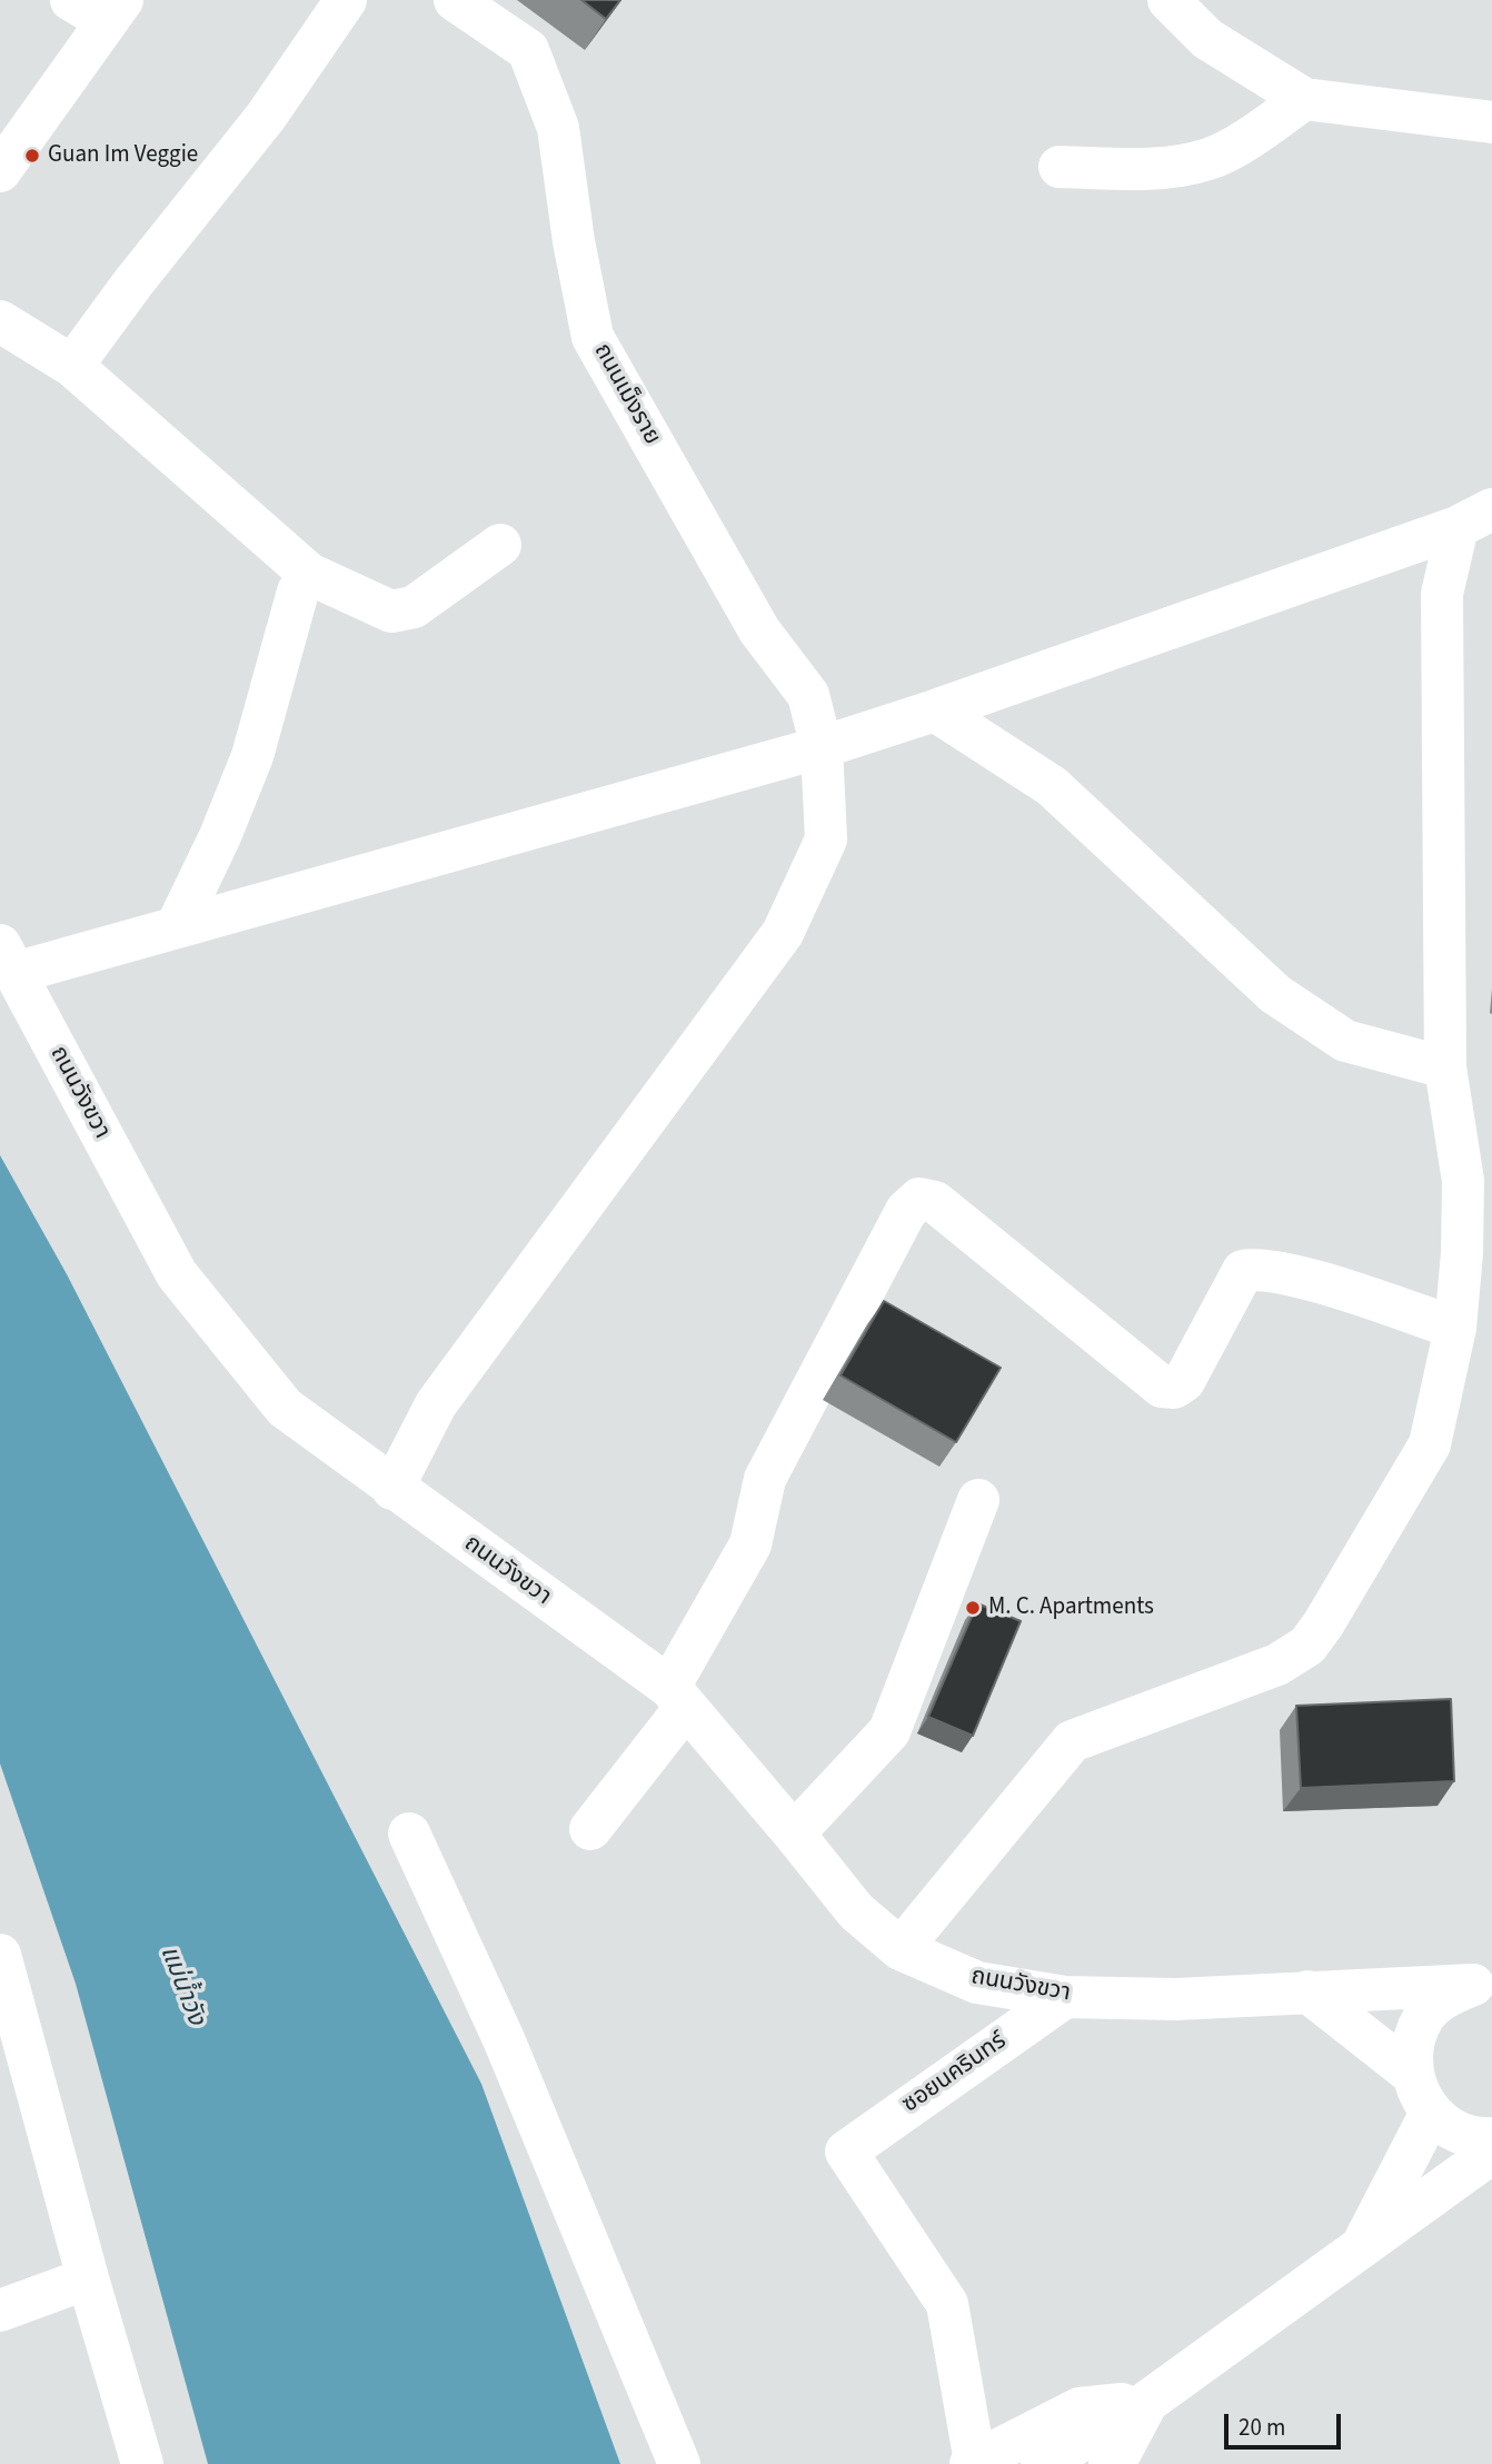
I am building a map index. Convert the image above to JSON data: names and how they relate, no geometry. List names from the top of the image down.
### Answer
{
  "streets": {
    "street": ["ถนนเม็งราย", "ถนนวังขวา", "ซอยนครินทร์"]
  },
  "crossings": [
    ["ถนนเม็งราย", "ถนนวังขวา"],
    ["ถนนวังขวา", "ซอยนครินทร์"]
  ],
  "water": ["แม่น้ำวัง"],
  "places": ["Guan Im Veggie", "M. C. Apartments"],
  "scale_bar": "20 m"
}
